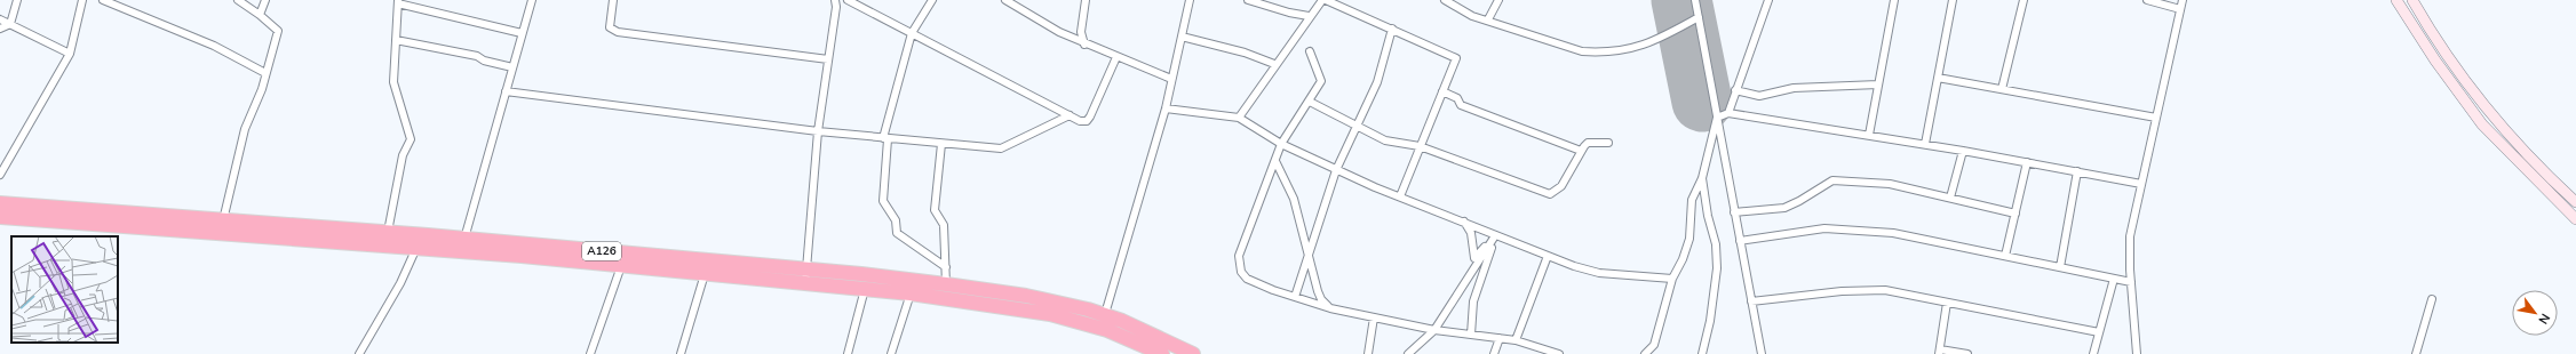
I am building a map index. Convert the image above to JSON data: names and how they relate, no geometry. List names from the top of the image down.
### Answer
{
  "streets": {
    "highway": ["A126"]
  },
  "north": "bottom right"
}
